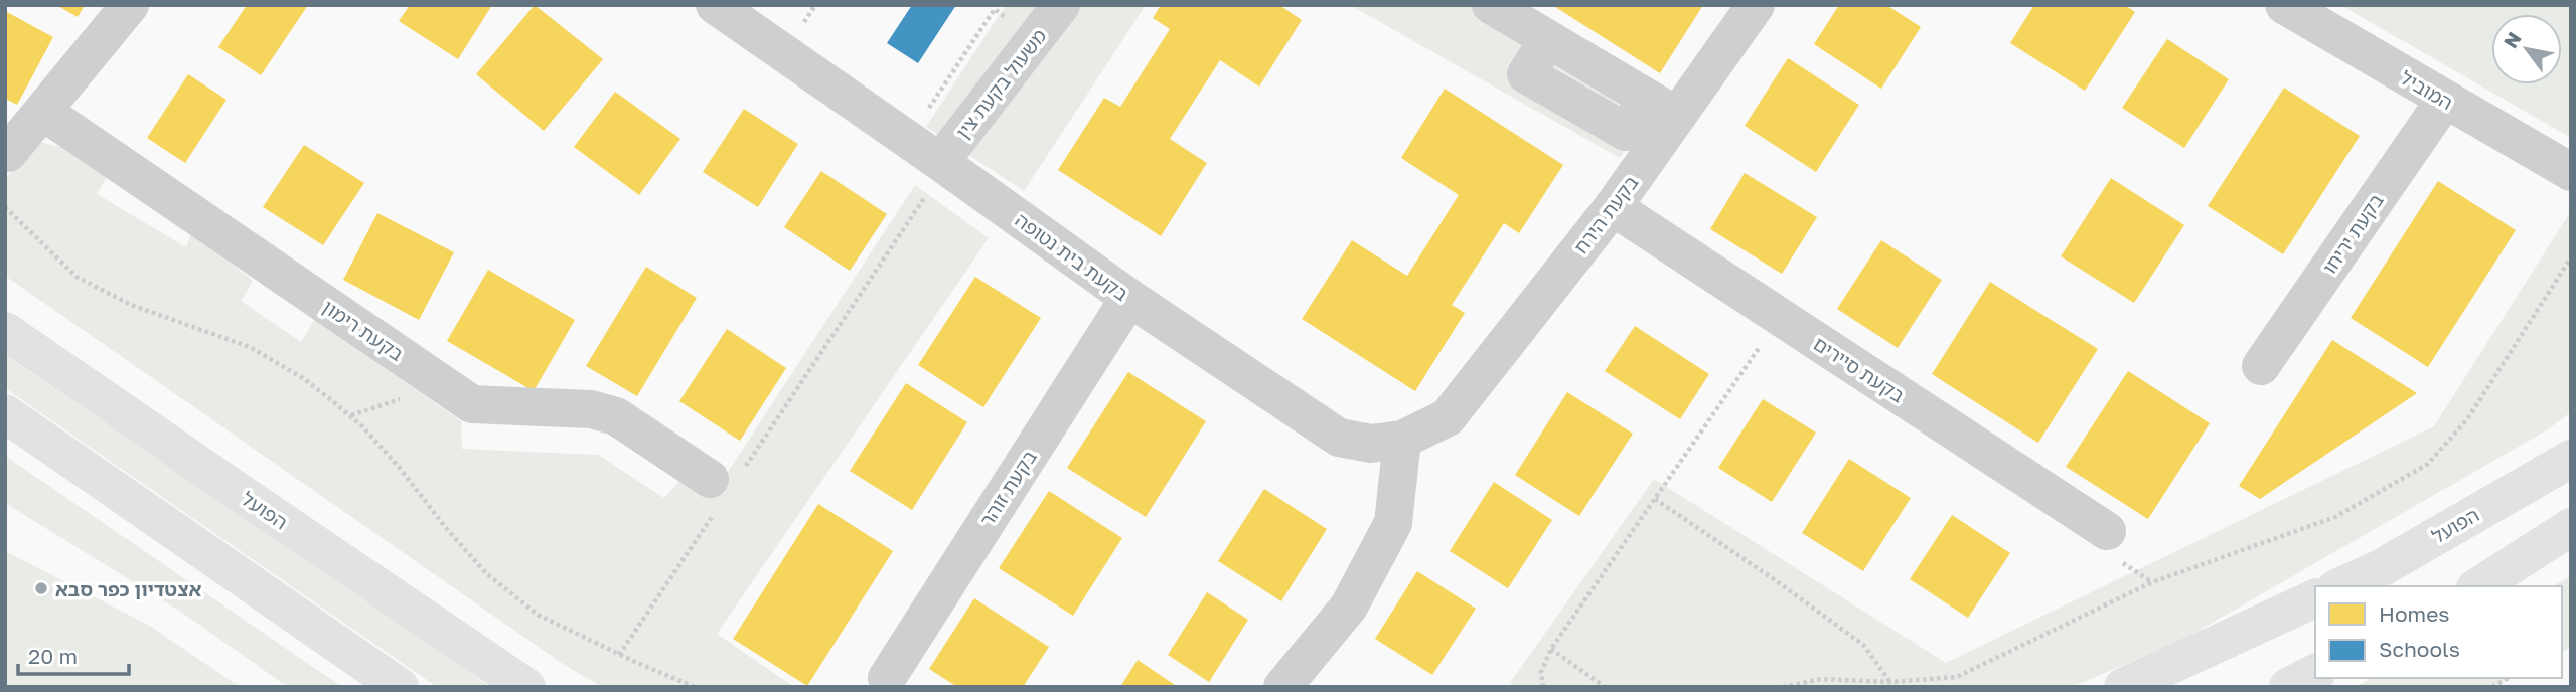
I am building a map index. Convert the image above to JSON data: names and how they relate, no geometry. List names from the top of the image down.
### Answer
{
  "streets": {
    "main road": ["הפועל"],
    "street": [
      "משעול בקעת צין",
      "המוביל",
      "בקעת הירח",
      "בקעת יריחו",
      "בקעת בית נטופה",
      "בקעת רימון",
      "בקעת סיירים",
      "בקעת זוהר"
    ]
  },
  "crossings": [
    ["משעול בקעת צין", "בקעת בית נטופה"],
    ["המוביל", "בקעת יריחו"],
    ["בקעת הירח", "בקעת בית נטופה"],
    ["בקעת הירח", "בקעת סיירים"],
    ["בקעת בית נטופה", "בקעת זוהר"]
  ],
  "places": ["אצטדיון כפר סבא"],
  "legend": ["Homes", "Schools"],
  "scale_bar": "20 m",
  "north": "top left"
}
